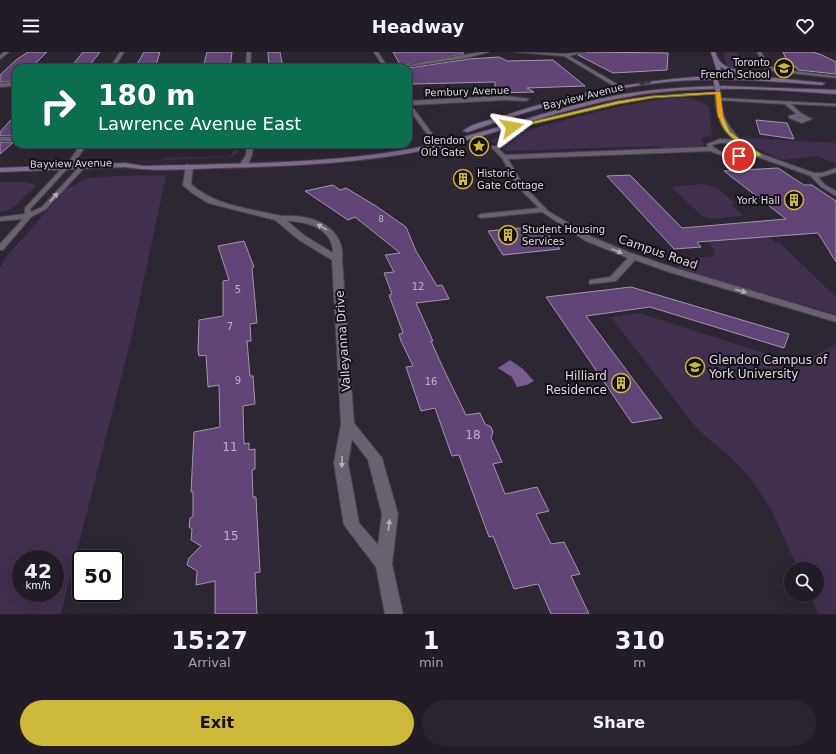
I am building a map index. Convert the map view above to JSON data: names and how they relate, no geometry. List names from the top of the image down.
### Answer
{
  "streets": {
    "main road": ["Bayview Avenue"],
    "street": ["Pembury Avenue", "Valleyanna Drive"],
    "lane": ["Campus Road"]
  },
  "crossings": [
    ["Bayview Avenue", "Valleyanna Drive"]
  ],
  "one_way": ["Campus Road"],
  "places": {
    "school or university": ["Toronto French School", "Glendon Campus of York University"],
    "place": ["Glendon Old Gate"],
    "building": [
      "Historic Gate Cottage",
      "York Hall",
      "Student Housing Services",
      "Hilliard Residence"
    ]
  },
  "house_numbers": [
    "8",
    "12",
    "5",
    "7",
    "9",
    "16",
    "18",
    "11",
    "15"
  ],
  "page": {
    "header": "Headway",
    "turn": ["180 m", "Lawrence Avenue East"],
    "speed": "42 km/h",
    "limit": "50",
    "eta": [
      "15:27",
      "Arrival",
      "1",
      "min",
      "310",
      "m"
    ],
    "buttons": ["Exit", "Share"]
  }
}
